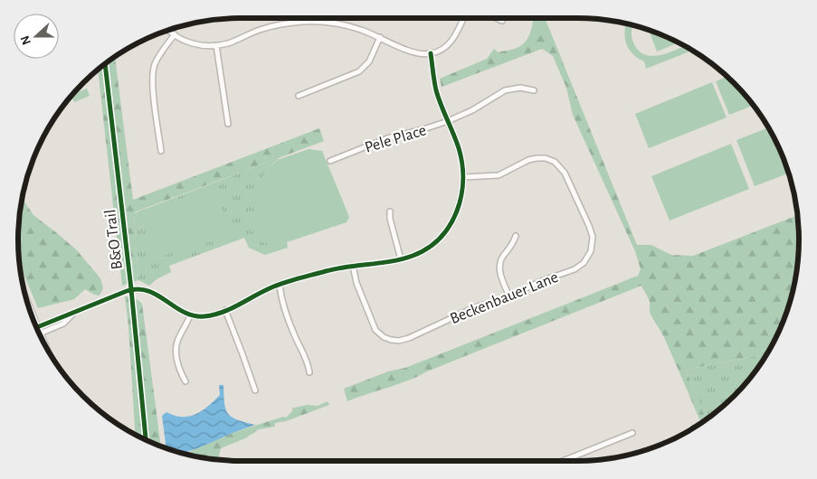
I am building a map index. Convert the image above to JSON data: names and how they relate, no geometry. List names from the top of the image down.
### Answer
{
  "streets": {
    "street": ["Pele Place", "Beckenbauer Lane"],
    "cycle path": ["B&O Trail"]
  },
  "north": "left"
}
